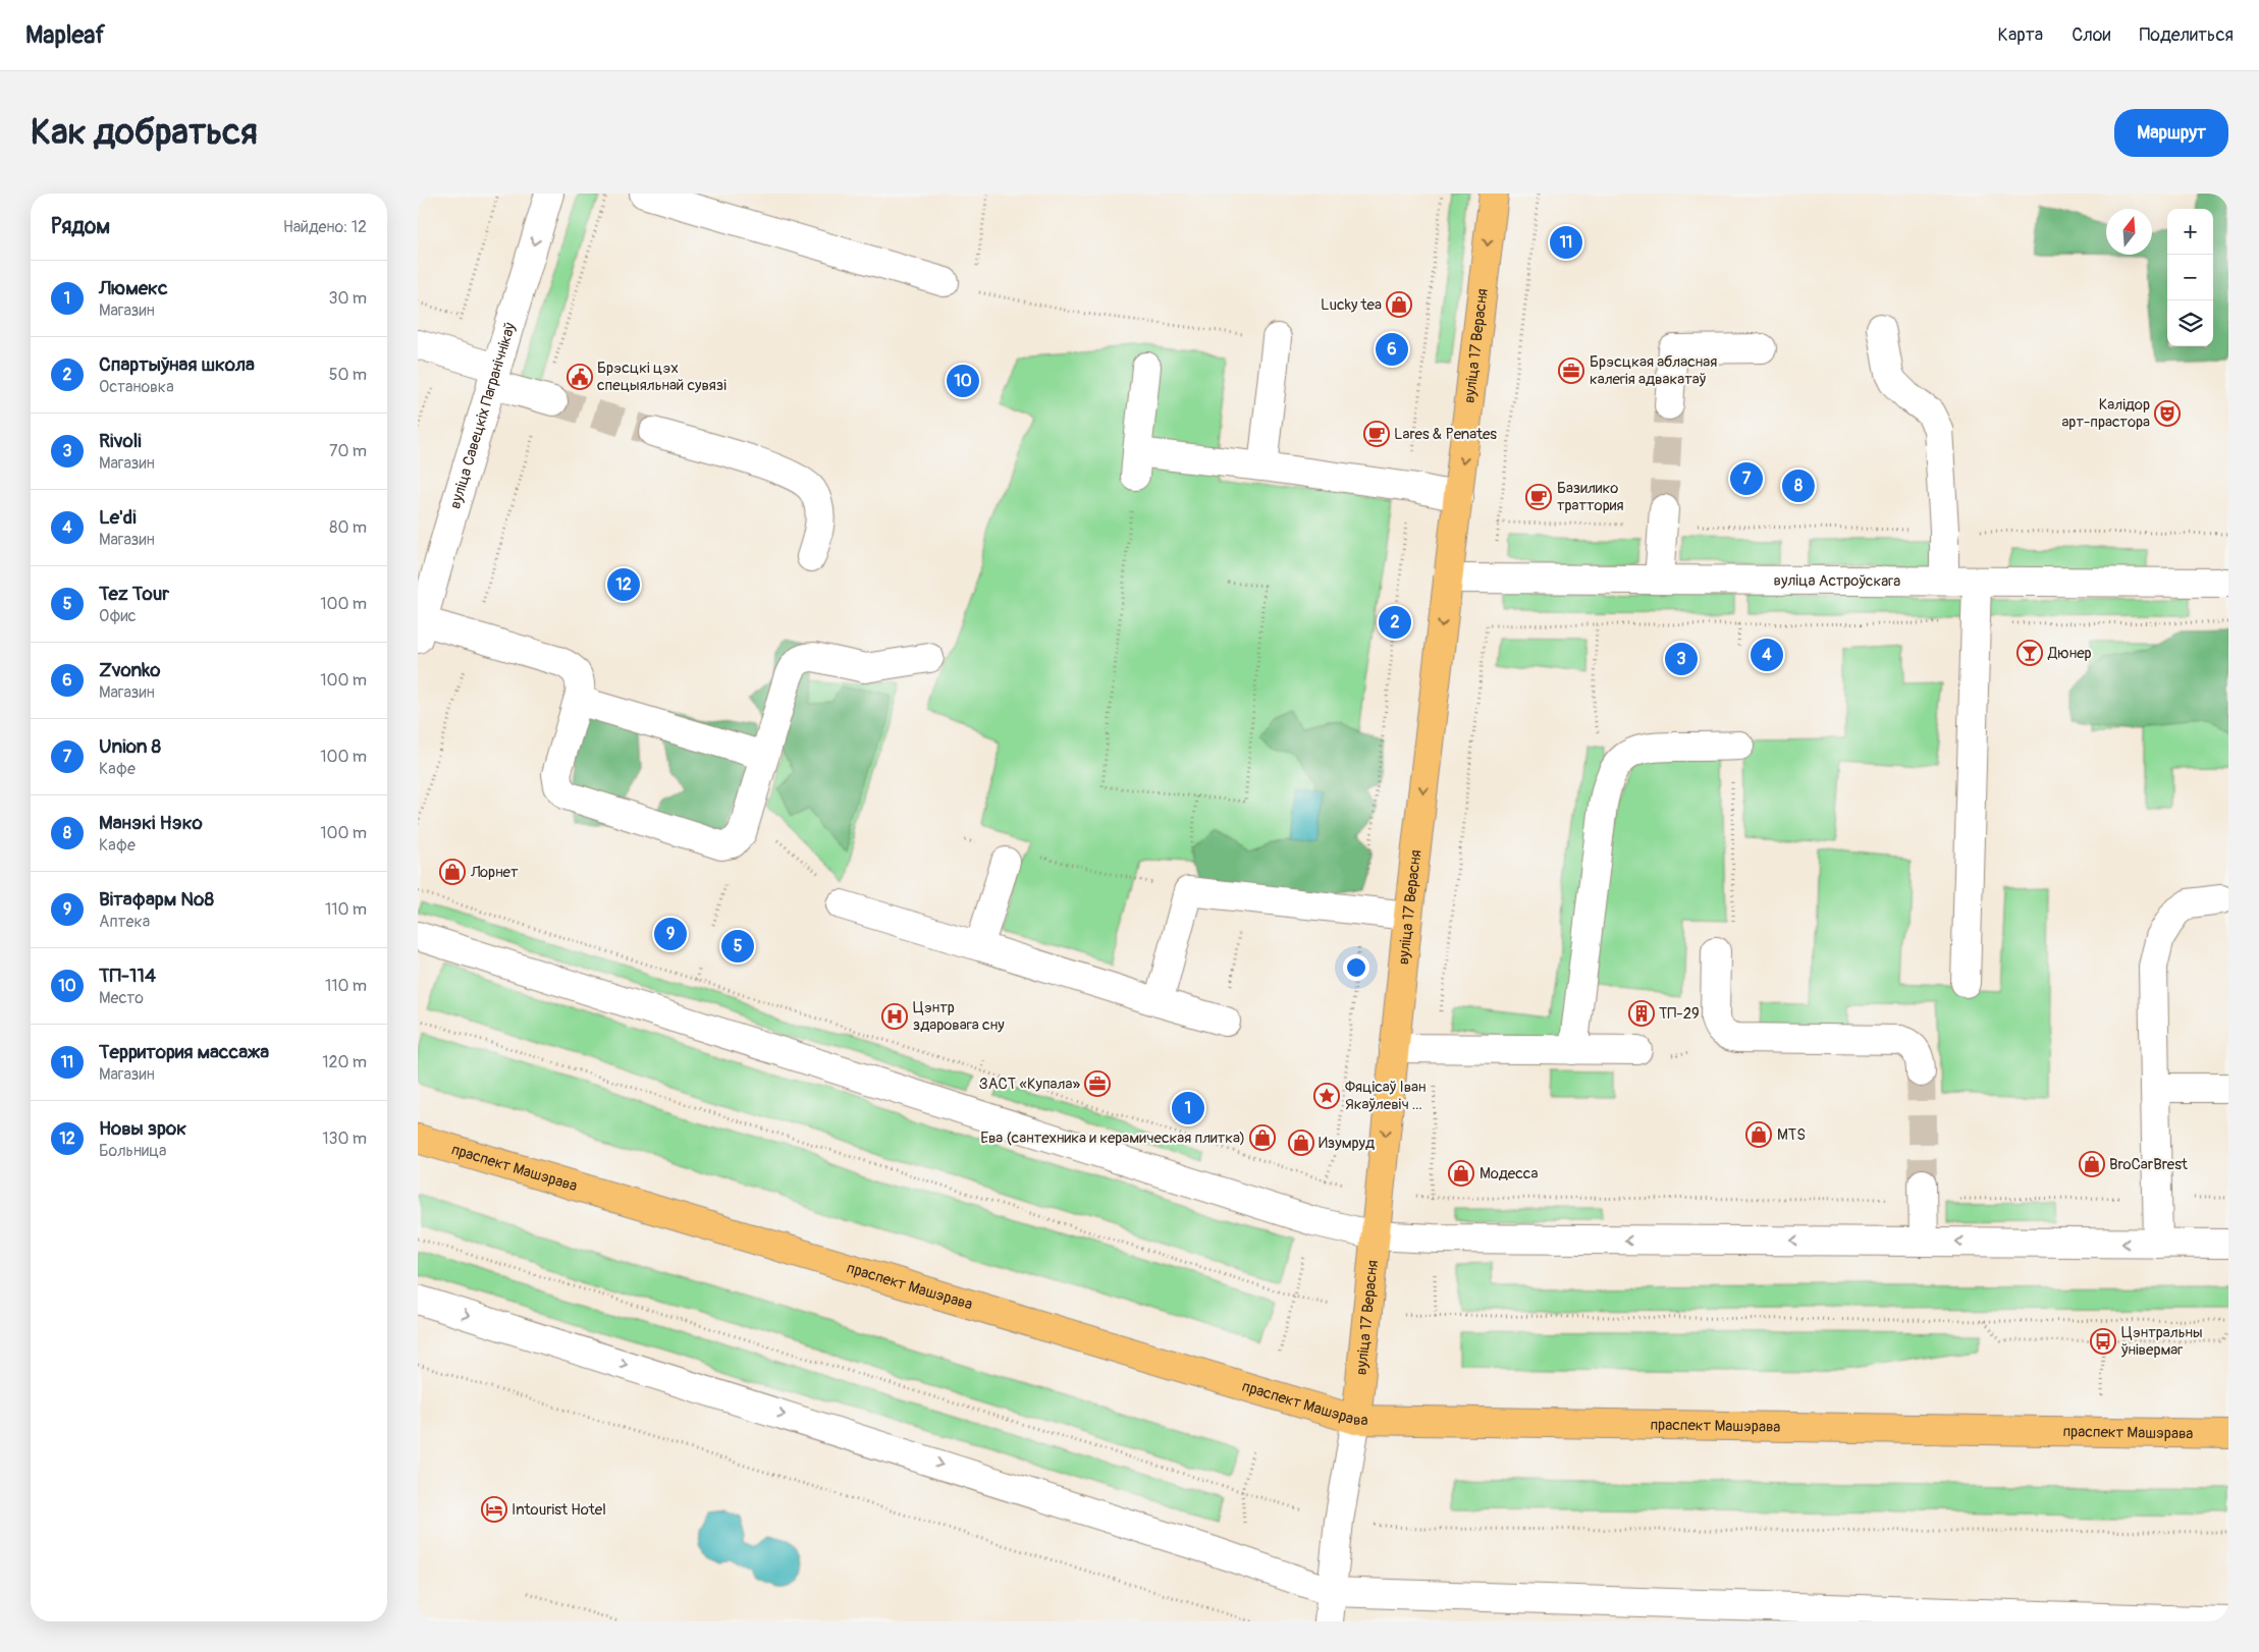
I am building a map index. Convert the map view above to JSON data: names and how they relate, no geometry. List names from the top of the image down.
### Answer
{
  "streets": {
    "main road": ["вуліца 17 Верасня", "праспект Машэрава"],
    "street": ["вуліца Савецкіх Пагранічнікаў", "вуліца Астроўскага"]
  },
  "crossings": [
    ["вуліца 17 Верасня", "вуліца Астроўскага"],
    ["вуліца 17 Верасня", "праспект Машэрава"]
  ],
  "one_way": ["вуліца 17 Верасня", "вуліца Савецкіх Пагранічнікаў"],
  "places": {
    "shop": [
      "Lucky tea",
      "Лорнет",
      "MTS",
      "Ева (сантехника и керамическая плитка)",
      "Изумруд",
      "BroCarBrest",
      "Модесса"
    ],
    "office": ["Брэсцкая абласная калегія адвакатаў", "ЗАСТ «Купала»"],
    "public building": ["Брэсцкі цэх спецыяльнай сувязі"],
    "theatre": ["Калідор арт-прастора"],
    "cafe": ["Lares & Penates", "Базилико траттория"],
    "bar": ["Дюнер"],
    "building": ["ТП-29"],
    "hospital": ["Цэнтр здаровага сну"],
    "place": ["Фяцісаў Іван Якаўлевіч ..."],
    "bus stop": ["Цэнтральны ўнівермаг"],
    "hotel": ["Intourist Hotel"]
  },
  "north": "top",
  "page": {
    "header": "Mapleaf",
    "nav": ["Карта", "Слои", "Поделиться"],
    "buttons": "Маршрут",
    "title": "Как добраться",
    "heading": ["Рядом", "Найдено: 12"],
    "map_buttons": ["+", "−"],
    "pins": [
      "11",
      "6",
      "10",
      "7",
      "8",
      "12",
      "2",
      "4",
      "3",
      "9",
      "5",
      "1"
    ],
    "list": [
      {
        "mark": "1",
        "name": "Люмекс",
        "note": "Магазин",
        "value": "30 m"
      },
      {
        "mark": "2",
        "name": "Спартыўная школа",
        "note": "Остановка",
        "value": "50 m"
      },
      {
        "mark": "3",
        "name": "Rivoli",
        "note": "Магазин",
        "value": "70 m"
      },
      {
        "mark": "4",
        "name": "Le'di",
        "note": "Магазин",
        "value": "80 m"
      },
      {
        "mark": "5",
        "name": "Tez Tour",
        "note": "Офис",
        "value": "100 m"
      },
      {
        "mark": "6",
        "name": "Zvonko",
        "note": "Магазин",
        "value": "100 m"
      },
      {
        "mark": "7",
        "name": "Union 8",
        "note": "Кафе",
        "value": "100 m"
      },
      {
        "mark": "8",
        "name": "Манэкі Нэко",
        "note": "Кафе",
        "value": "100 m"
      },
      {
        "mark": "9",
        "name": "Вітафарм №8",
        "note": "Аптека",
        "value": "110 m"
      },
      {
        "mark": "10",
        "name": "ТП-114",
        "note": "Место",
        "value": "110 m"
      },
      {
        "mark": "11",
        "name": "Территория массажа",
        "note": "Магазин",
        "value": "120 m"
      },
      {
        "mark": "12",
        "name": "Новы зрок",
        "note": "Больница",
        "value": "130 m"
      }
    ]
  }
}
